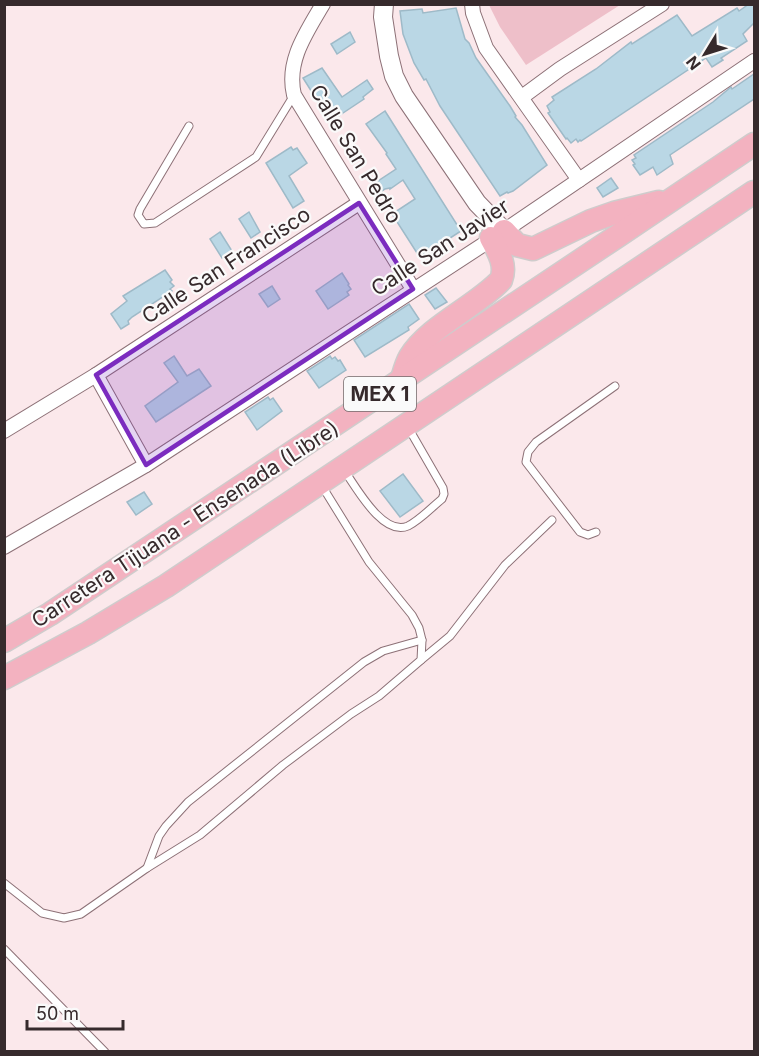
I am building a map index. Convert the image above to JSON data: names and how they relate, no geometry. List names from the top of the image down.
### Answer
{
  "streets": {
    "highway": ["MEX 1", "Carretera Tijuana - Ensenada (Libre)"],
    "street": ["Calle San Pedro", "Calle San Javier", "Calle San Francisco"]
  },
  "crossings": [
    ["Calle San Pedro", "Calle San Javier"],
    ["Calle San Pedro", "Calle San Francisco"]
  ],
  "scale_bar": "50 m",
  "north": "bottom left"
}
